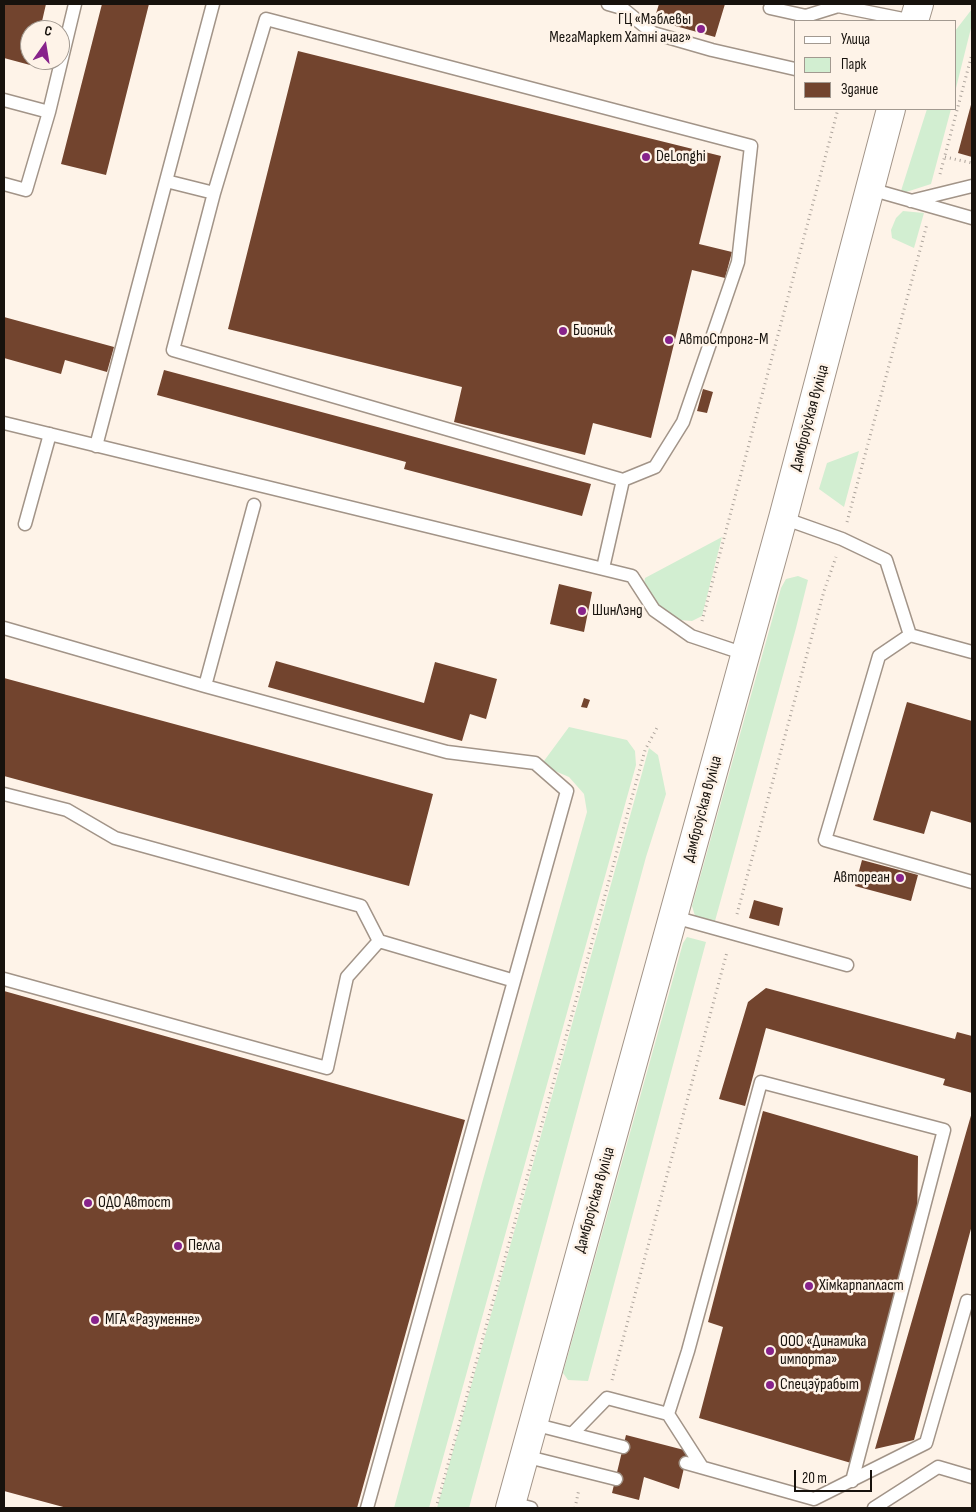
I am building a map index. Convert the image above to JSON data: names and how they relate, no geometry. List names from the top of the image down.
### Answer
{
  "streets": {
    "street": ["Дамброўская вуліца"]
  },
  "places": [
    "ГЦ «Мэблевы МегаМаркет Хатні ачаг»",
    "DeLonghi",
    "Бионик",
    "АвтоСтронг-М",
    "ШинЛэнд",
    "Автореан",
    "ОДО Автост",
    "Пелла",
    "Хімкарпапласт",
    "МГА «Разуменне»",
    "ООО «Динамика импорта»",
    "Спецэўрабыт"
  ],
  "legend": ["Улица", "Парк", "Здание"],
  "scale_bar": "20 m",
  "north": "top"
}
